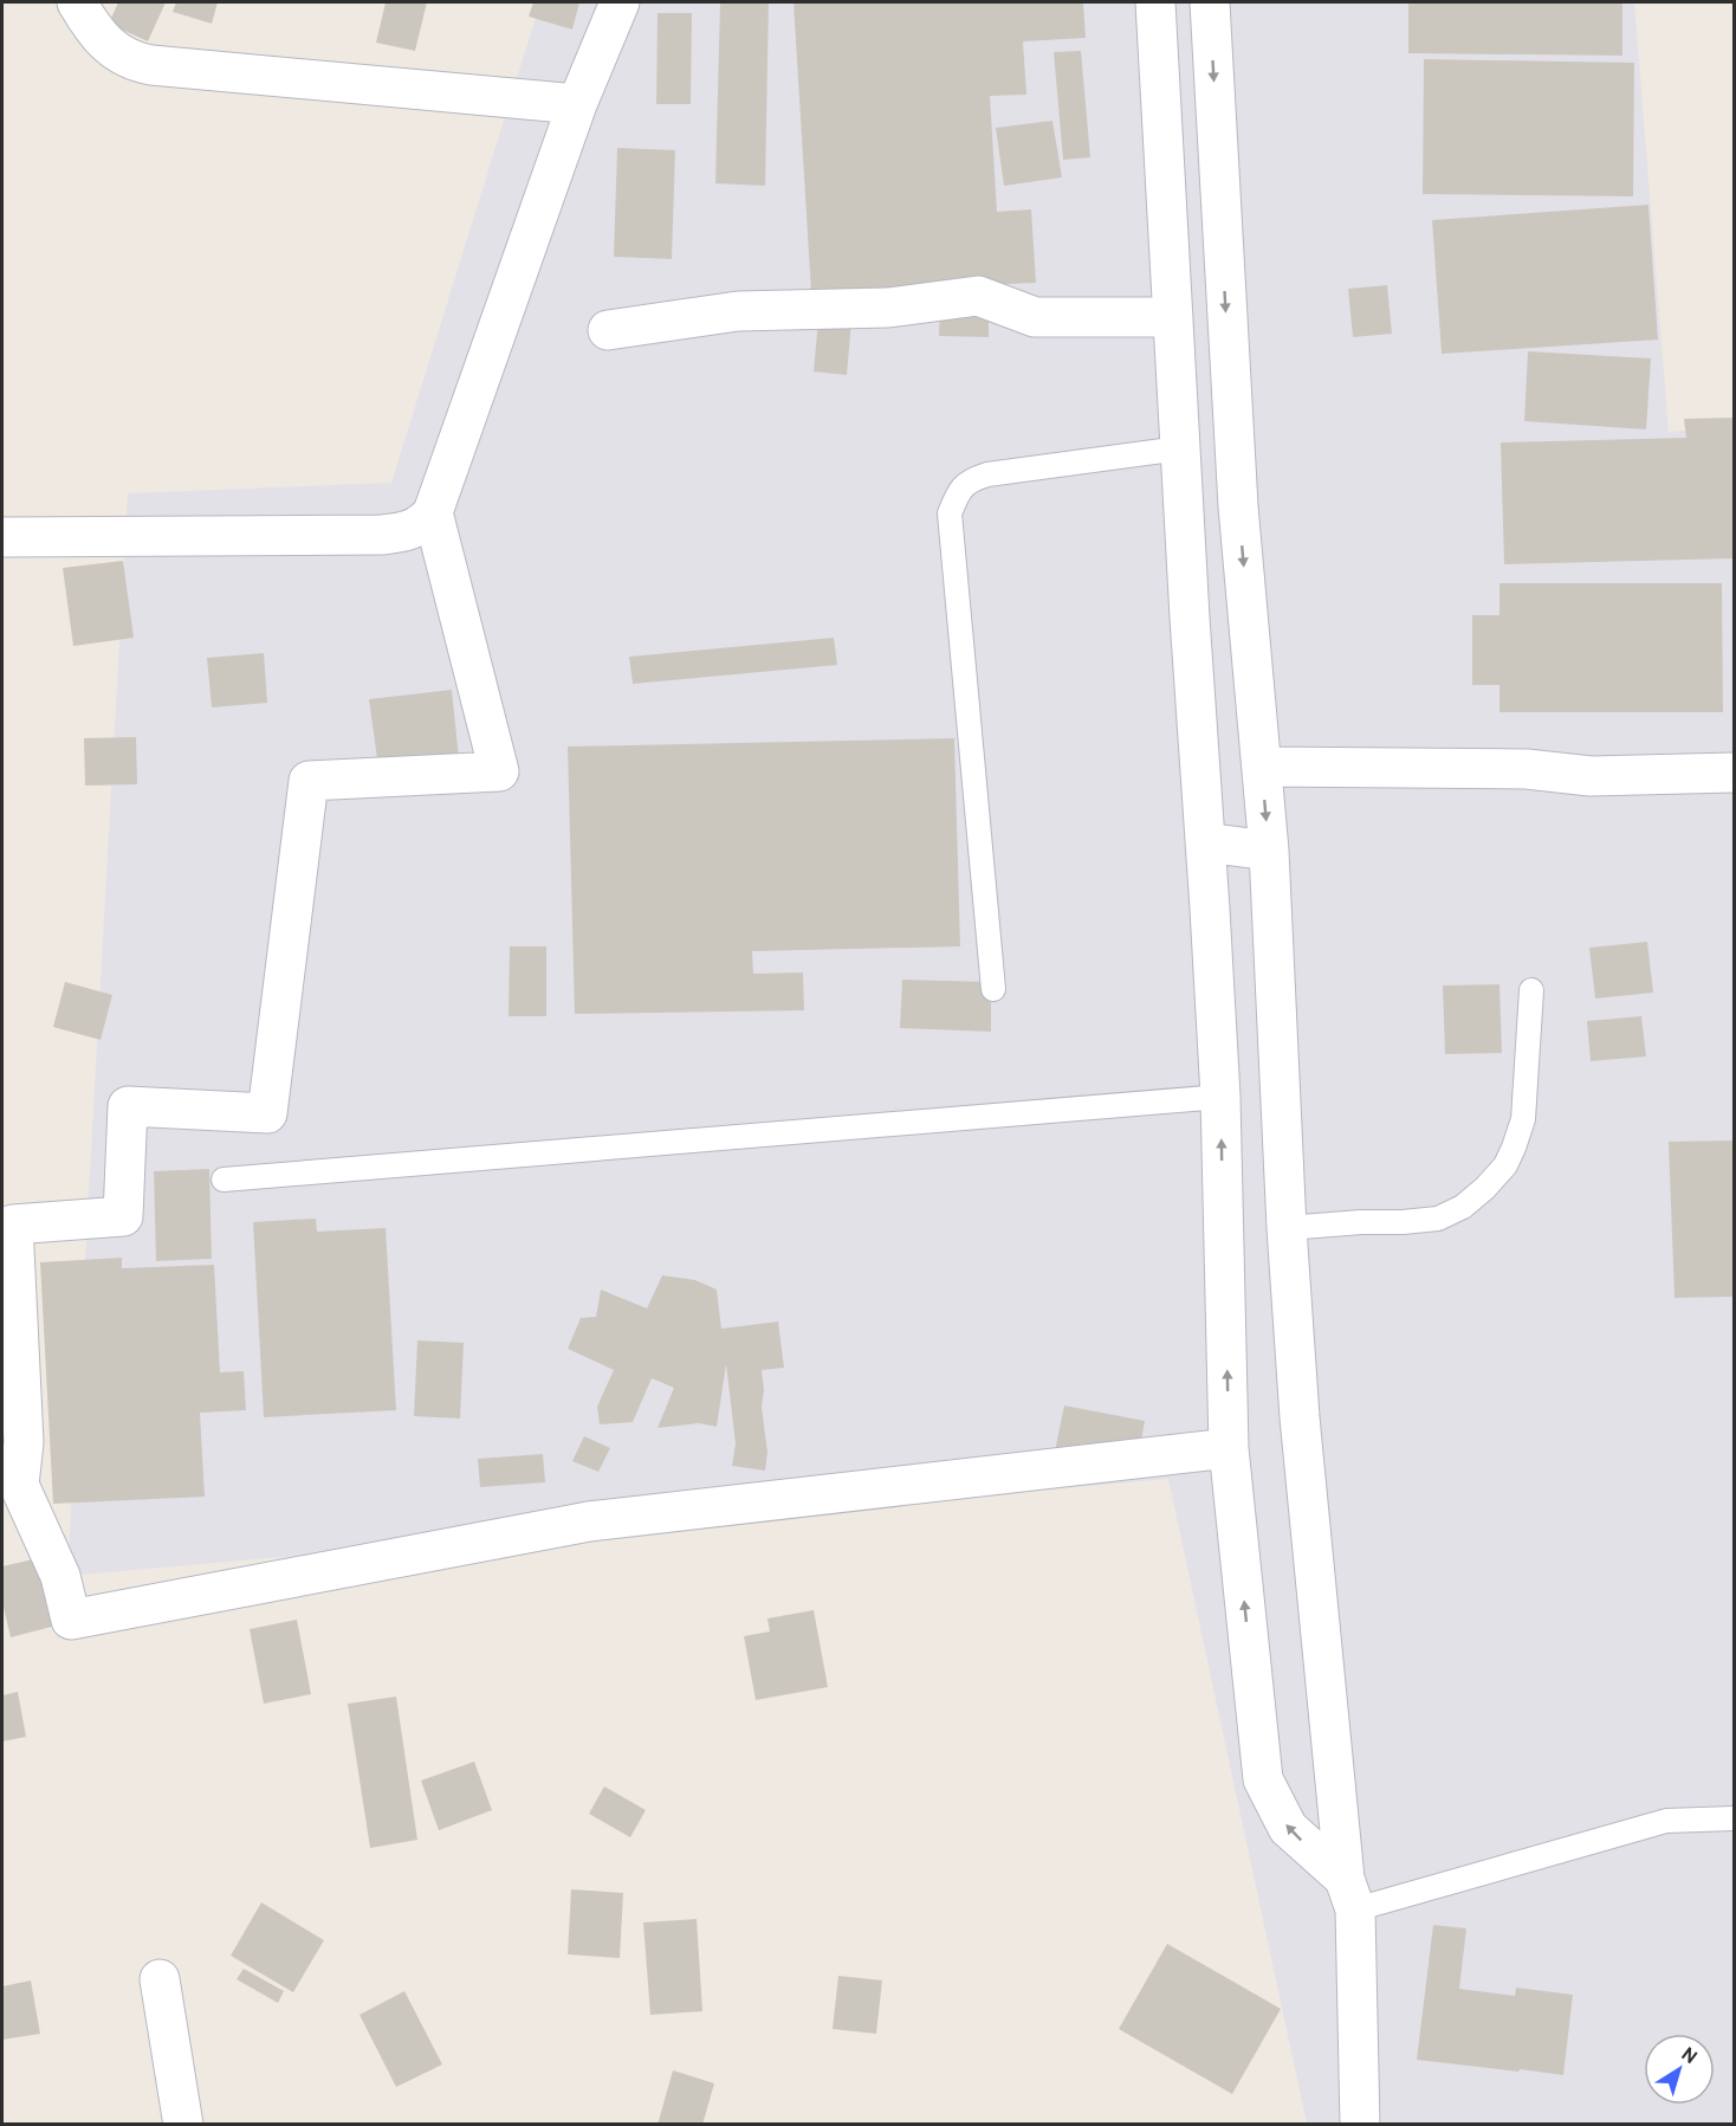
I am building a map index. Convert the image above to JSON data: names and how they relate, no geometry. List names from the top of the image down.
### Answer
{
  "north": "top right"
}
